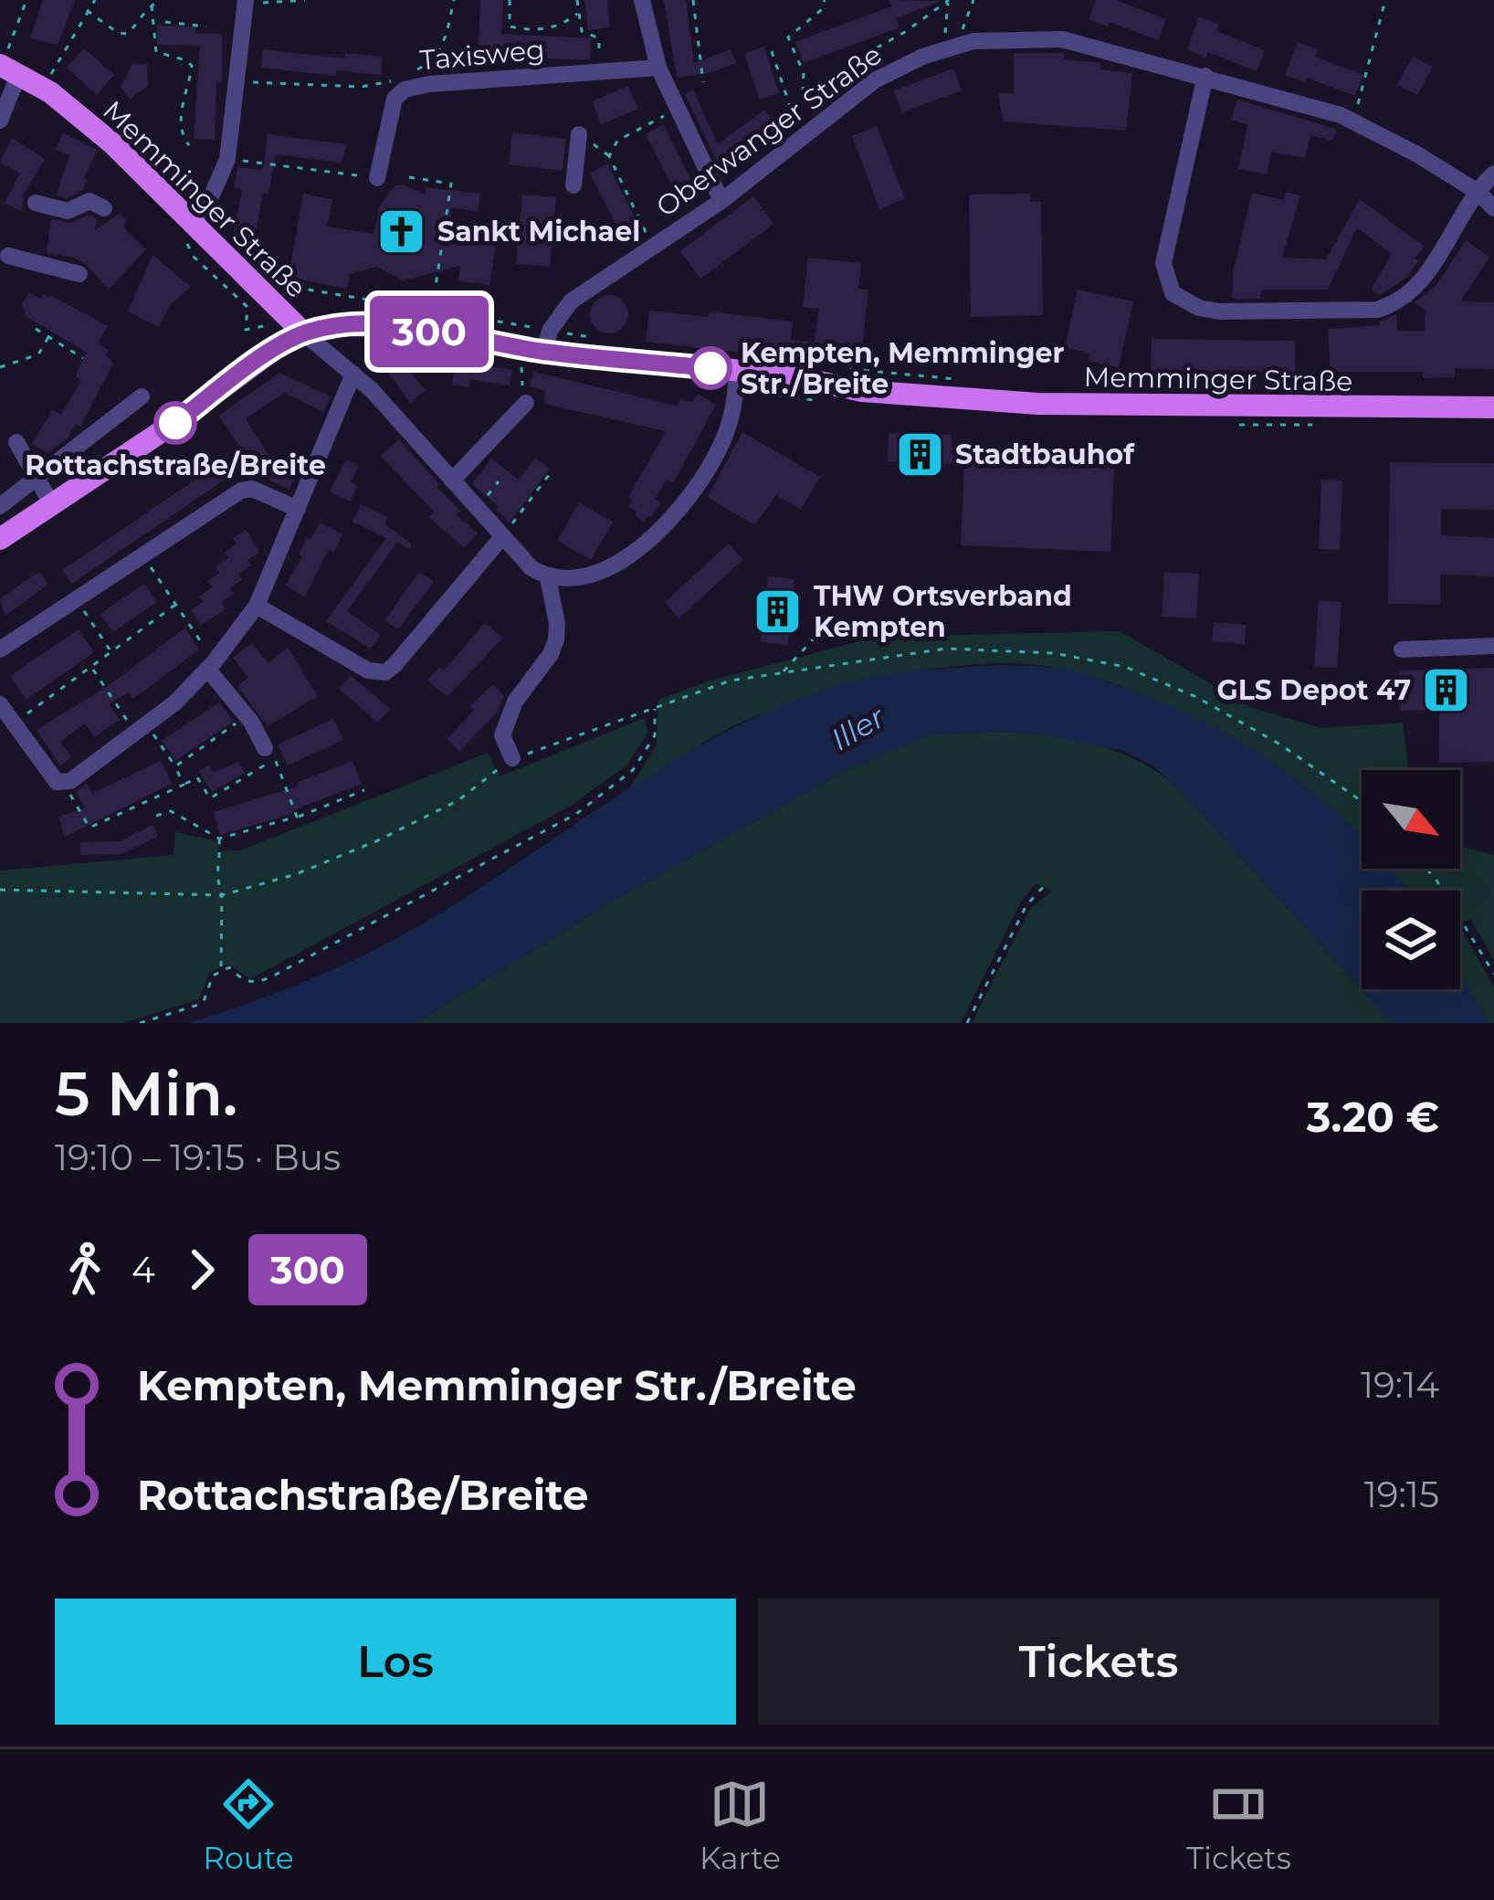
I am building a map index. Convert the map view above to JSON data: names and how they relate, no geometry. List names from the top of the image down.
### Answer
{
  "streets": {
    "main road": ["Memminger Straße"],
    "street": ["Taxisweg", "Oberwanger Straße"]
  },
  "crossings": [
    ["Oberwanger Straße", "Memminger Straße"]
  ],
  "water": ["Iller"],
  "places": {
    "church": ["Sankt Michael"],
    "other": ["Kempten, Memminger Str./Breite", "Rottachstraße/Breite"],
    "building": ["Stadtbauhof", "THW Ortsverband Kempten", "GLS Depot 47"]
  },
  "lines": ["bus line 300"],
  "north": "bottom right",
  "page": {
    "on_map": "300",
    "heading": ["5 Min.", "19:10 – 19:15 · Bus", "3.20 €"],
    "legs": ["4", "300"],
    "list": [
      {
        "name": "Kempten, Memminger Str./Breite",
        "value": "19:14"
      },
      {
        "name": "Rottachstraße/Breite",
        "value": "19:15"
      }
    ],
    "buttons": ["Los", "Tickets"],
    "tabs": ["Route", "Karte", "Tickets"]
  }
}
